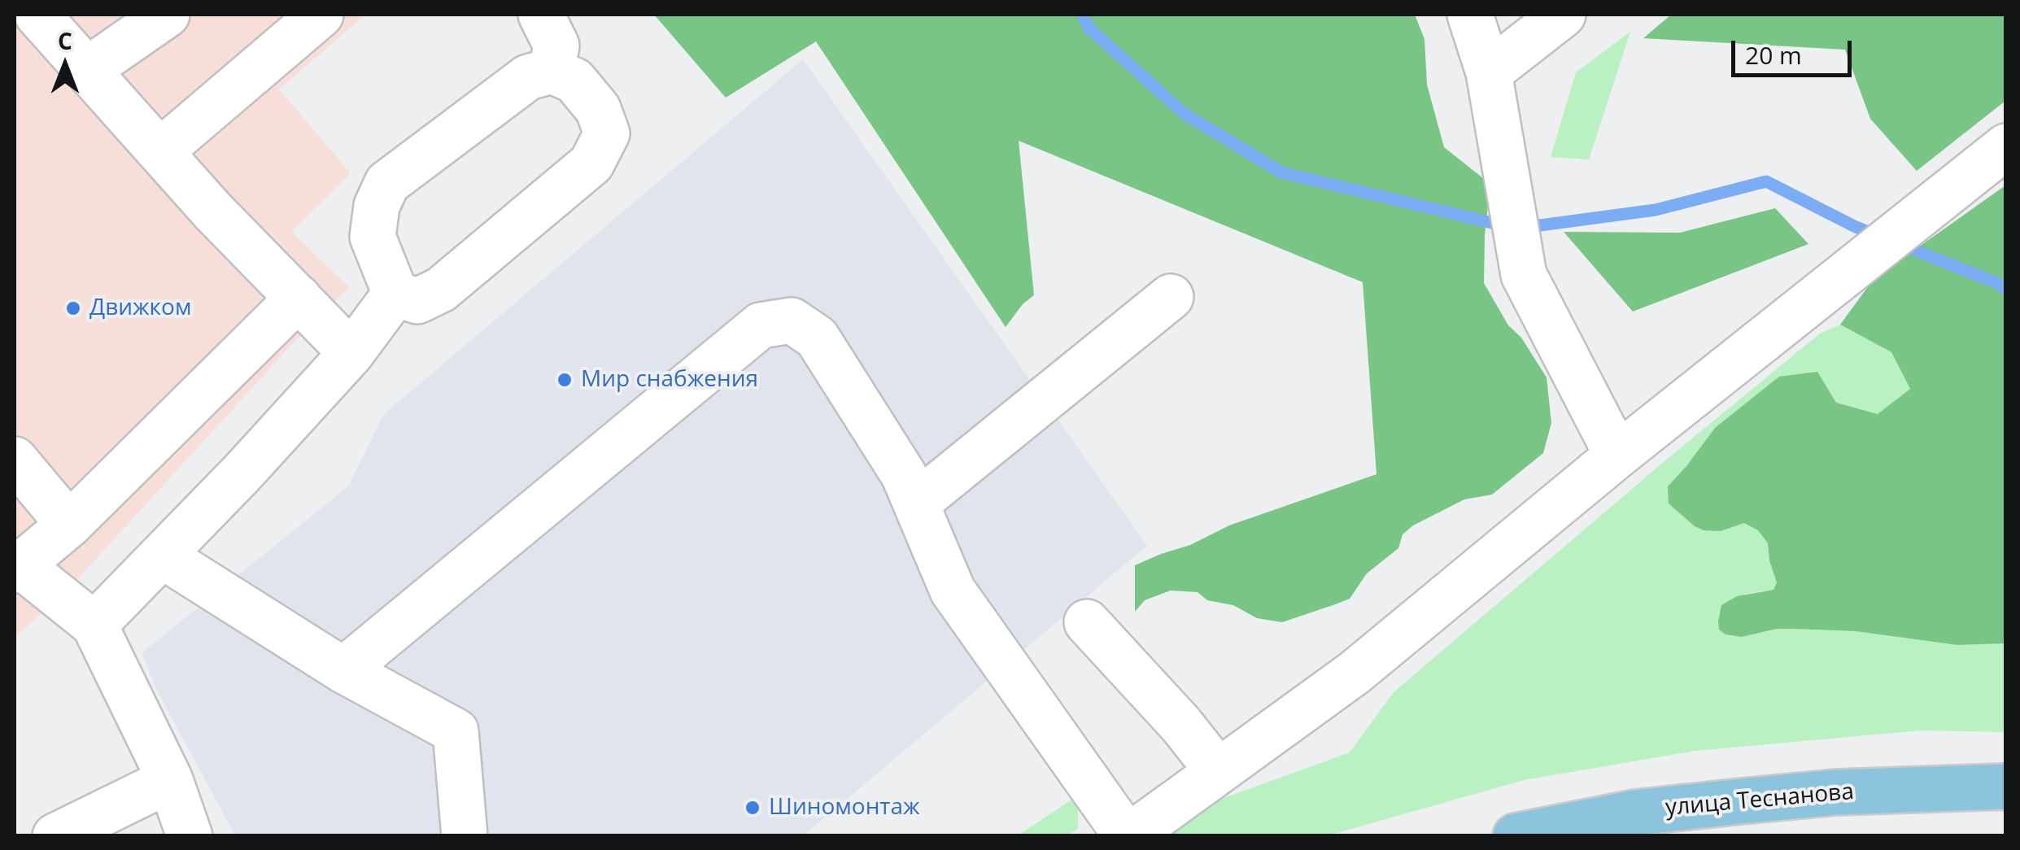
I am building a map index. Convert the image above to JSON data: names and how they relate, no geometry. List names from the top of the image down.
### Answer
{
  "streets": {
    "main road": ["улица Теснанова"]
  },
  "places": ["Движком", "Мир снабжения", "Шиномонтаж"],
  "scale_bar": "20 m",
  "north": "top"
}
